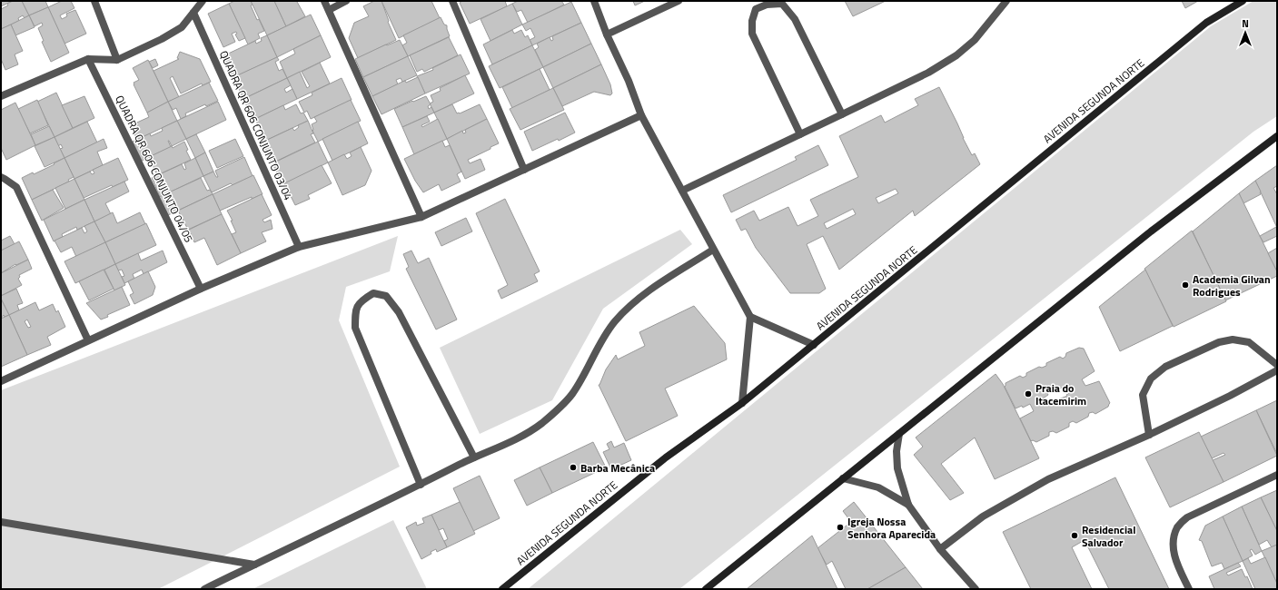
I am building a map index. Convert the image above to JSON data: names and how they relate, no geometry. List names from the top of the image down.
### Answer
{
  "streets": {
    "main road": ["AVENIDA SEGUNDA NORTE"],
    "street": ["QUADRA QR 606 CONJUNTO 03/04", "QUADRA QR 606 CONJUNTO 04/05"]
  },
  "places": [
    "Academia Gilvan Rodrigues",
    "Praia do Itacemirim",
    "Barba Mecânica",
    "Igreja Nossa Senhora Aparecida",
    "Residencial Salvador"
  ],
  "north": "top"
}
